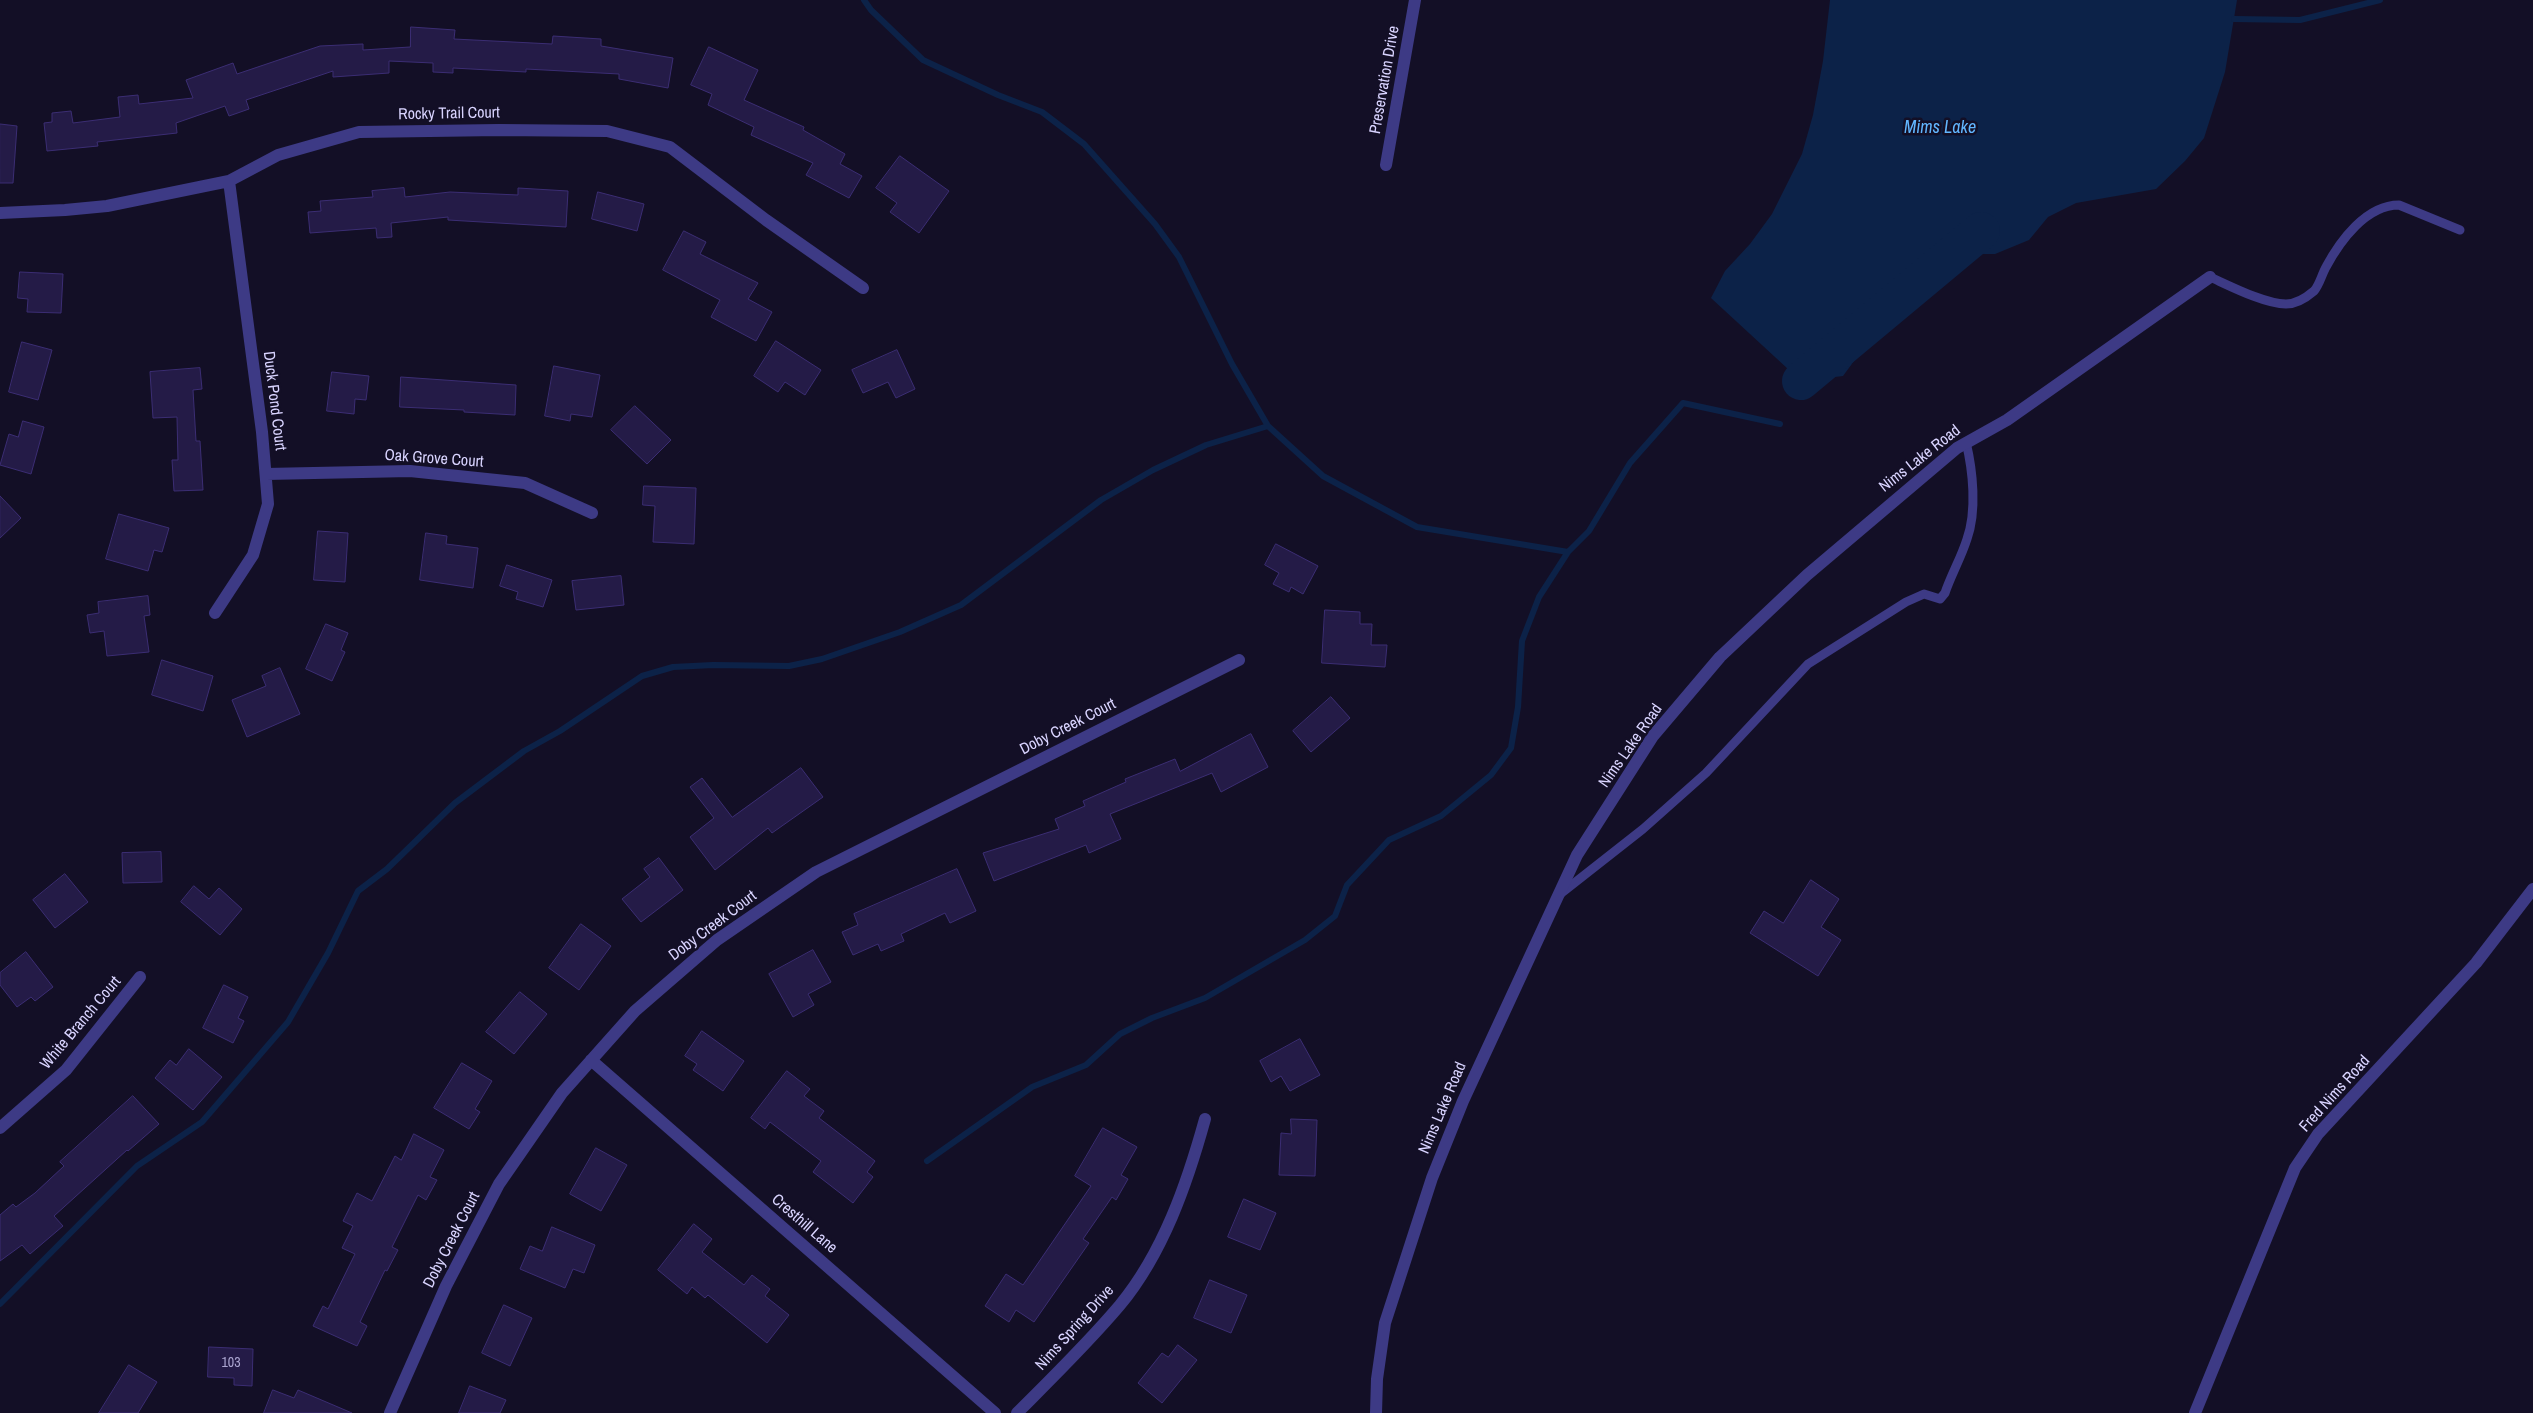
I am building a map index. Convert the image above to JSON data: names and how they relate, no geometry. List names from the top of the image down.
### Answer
{
  "streets": {
    "street": [
      "Preservation Drive",
      "Rocky Trail Court",
      "Duck Pond Court",
      "Oak Grove Court",
      "Nims Lake Road",
      "Doby Creek Court",
      "White Branch Court",
      "Fred Nims Road",
      "Cresthill Lane",
      "Nims Spring Drive"
    ]
  },
  "crossings": [
    ["Rocky Trail Court", "Duck Pond Court"],
    ["Duck Pond Court", "Oak Grove Court"],
    ["Doby Creek Court", "Cresthill Lane"]
  ],
  "water": ["Mims Lake"],
  "house_numbers": ["103"]
}
